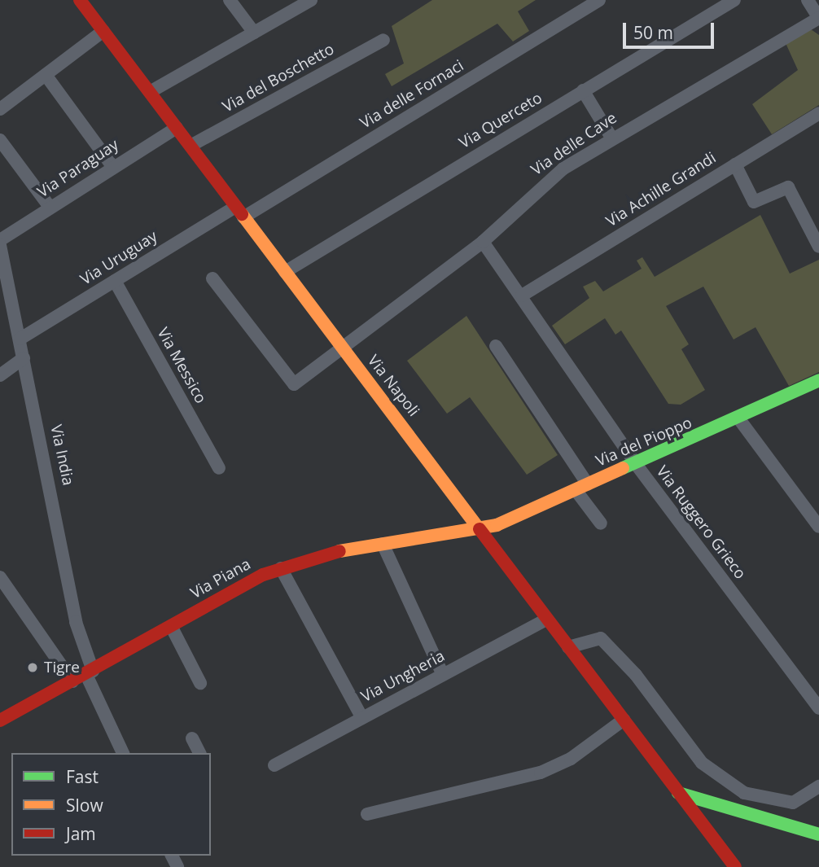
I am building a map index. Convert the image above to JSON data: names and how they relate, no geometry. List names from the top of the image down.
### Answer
{
  "streets": {
    "main road": ["Via Napoli", "Via del Pioppo", "Via Piana"],
    "street": [
      "Via del Boschetto",
      "Via delle Fornaci",
      "Via Querceto",
      "Via delle Cave",
      "Via Paraguay",
      "Via Achille Grandi",
      "Via Uruguay",
      "Via Messico",
      "Via India",
      "Via Ruggero Grieco",
      "Via Ungheria"
    ]
  },
  "crossings": [
    ["Via del Boschetto", "Via Napoli"],
    ["Via delle Fornaci", "Via Napoli"],
    ["Via Querceto", "Via Napoli"],
    ["Via delle Cave", "Via Napoli"],
    ["Via delle Cave", "Via Ruggero Grieco"],
    ["Via Paraguay", "Via Napoli"],
    ["Via Achille Grandi", "Via Ruggero Grieco"],
    ["Via Uruguay", "Via Messico"],
    ["Via Uruguay", "Via Napoli"],
    ["Via Uruguay", "Via India"],
    ["Via Napoli", "Via del Pioppo"],
    ["Via Napoli", "Via Piana"],
    ["Via Napoli", "Via Ungheria"],
    ["Via del Pioppo", "Via Ruggero Grieco"],
    ["Via del Pioppo", "Via Piana"],
    ["Via India", "Via Piana"]
  ],
  "places": ["Tigre"],
  "legend": ["Fast", "Slow", "Jam"],
  "scale_bar": "50 m"
}
